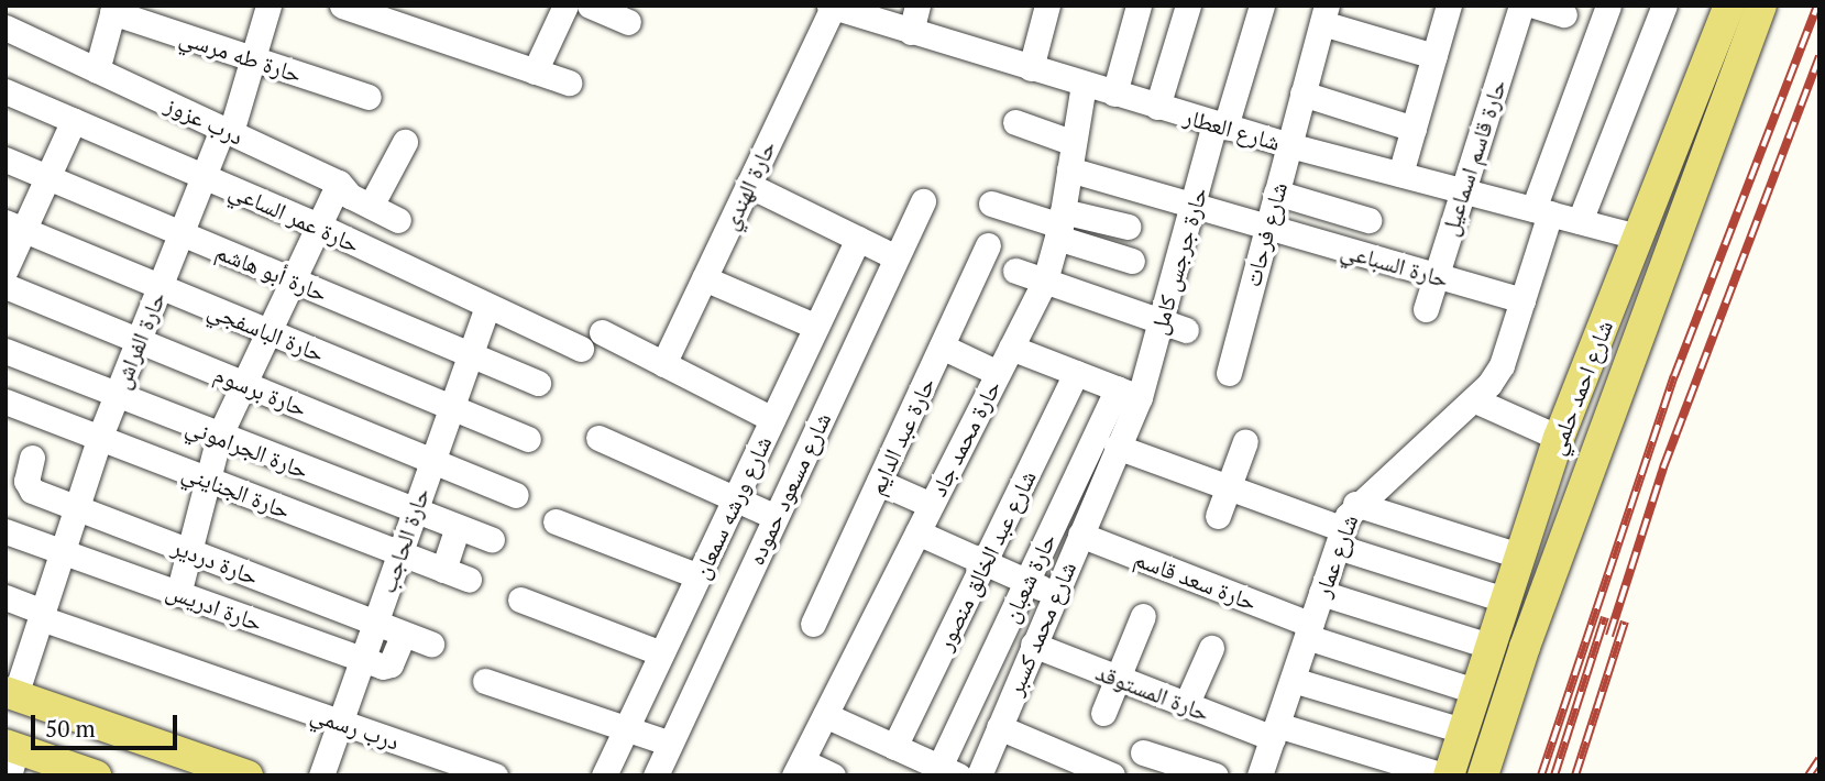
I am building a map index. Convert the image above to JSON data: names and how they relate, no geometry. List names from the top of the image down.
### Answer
{
  "streets": {
    "main road": ["شارع احمد حلمي"],
    "street": [
      "حارة طه مرسي",
      "درب عزوز",
      "شارع العطار",
      "حارة قاسم اسماعيل",
      "حارة الهندي",
      "حارة عمر الساعي",
      "شارع فرحات",
      "حارة جرجس كامل",
      "حارة السباعي",
      "حارة أبو هاشم",
      "حارة الباسفجي",
      "حارة الفراش",
      "حارة برسوم",
      "حارة عبد الدايم",
      "حارة محمد جاد",
      "حارة الجراموني",
      "شارع مسعود حموده",
      "حارة الجنايني",
      "شارع ورشه سمعان",
      "حارة الحاجب",
      "شارع عمار",
      "شارع عبد الخالق منصور",
      "حارة دردير",
      "حارة شعبان",
      "حارة سعد قاسم",
      "حارة ادريس",
      "شارع محمد كسبر",
      "حارة المستوقد",
      "درب رسمي"
    ]
  },
  "crossings": [
    ["حارة طه مرسي", "حارة الفراش"],
    ["درب عزوز", "حارة الفراش"],
    ["شارع العطار", "حارة قاسم اسماعيل"],
    ["شارع العطار", "حارة الهندي"],
    ["شارع العطار", "شارع فرحات"],
    ["شارع العطار", "حارة جرجس كامل"],
    ["شارع العطار", "شارع احمد حلمي"],
    ["شارع العطار", "حارة محمد جاد"],
    ["شارع العطار", "شارع عمار"],
    ["حارة قاسم اسماعيل", "حارة السباعي"],
    ["حارة عمر الساعي", "حارة الفراش"],
    ["حارة عمر الساعي", "حارة الحاجب"],
    ["شارع فرحات", "حارة السباعي"],
    ["حارة جرجس كامل", "حارة السباعي"],
    ["حارة جرجس كامل", "حارة شعبان"],
    ["حارة جرجس كامل", "شارع محمد كسبر"],
    ["حارة السباعي", "حارة محمد جاد"],
    ["حارة السباعي", "شارع عمار"],
    ["حارة أبو هاشم", "حارة الفراش"],
    ["حارة أبو هاشم", "حارة الحاجب"],
    ["حارة الباسفجي", "حارة الفراش"],
    ["حارة الباسفجي", "حارة الحاجب"],
    ["حارة الفراش", "حارة برسوم"],
    ["حارة الفراش", "حارة الجراموني"],
    ["حارة الفراش", "حارة الجنايني"],
    ["حارة الفراش", "حارة دردير"],
    ["حارة الفراش", "حارة ادريس"],
    ["حارة الفراش", "درب رسمي"],
    ["شارع احمد حلمي", "حارة سعد قاسم"],
    ["شارع احمد حلمي", "حارة المستوقد"],
    ["حارة برسوم", "حارة الحاجب"],
    ["حارة الجراموني", "حارة الحاجب"],
    ["حارة الجنايني", "حارة الحاجب"],
    ["حارة الحاجب", "حارة دردير"],
    ["حارة الحاجب", "حارة ادريس"],
    ["حارة الحاجب", "درب رسمي"],
    ["شارع عمار", "حارة سعد قاسم"],
    ["شارع عمار", "حارة المستوقد"],
    ["حارة دردير", "حارة ادريس"],
    ["حارة شعبان", "شارع محمد كسبر"],
    ["حارة سعد قاسم", "شارع محمد كسبر"],
    ["شارع محمد كسبر", "حارة المستوقد"]
  ],
  "scale_bar": "50 m"
}
